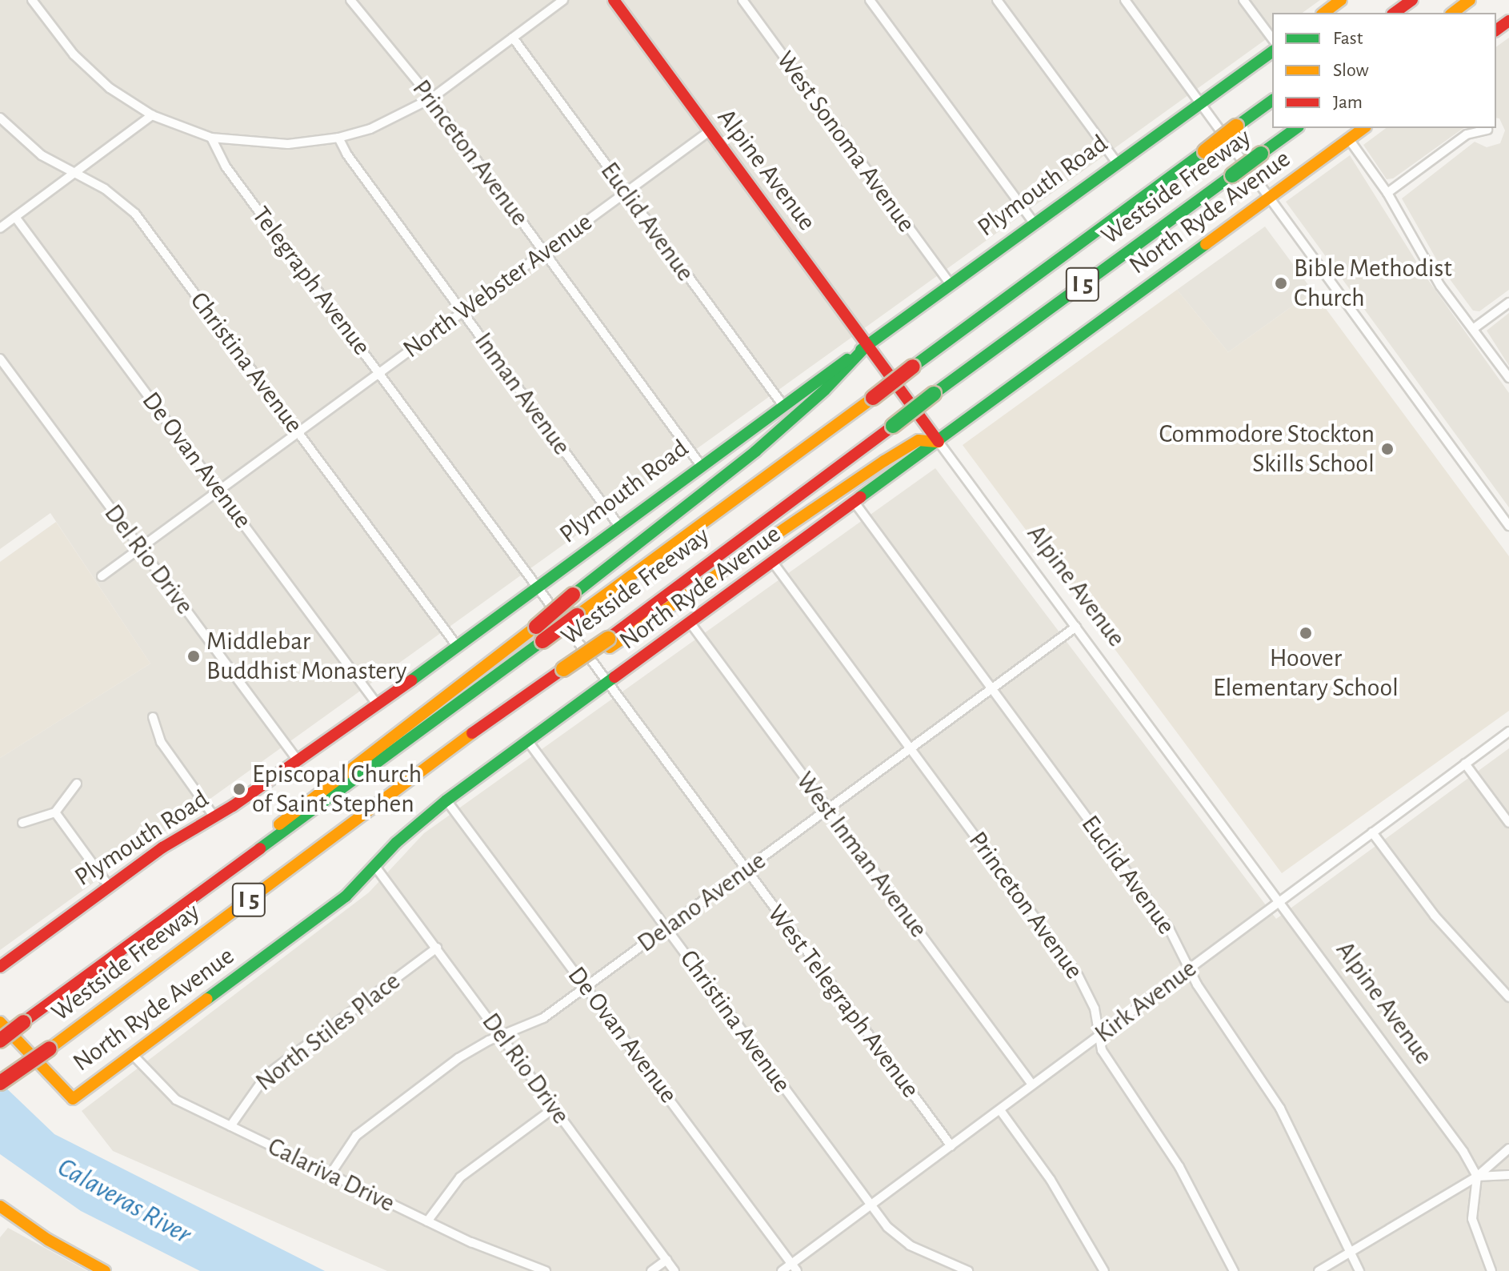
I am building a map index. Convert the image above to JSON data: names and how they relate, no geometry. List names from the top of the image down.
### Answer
{
  "streets": {
    "main road": [
      "Alpine Avenue",
      "Plymouth Road",
      "Westside Freeway",
      "North Ryde Avenue",
      "I 5"
    ],
    "street": [
      "West Sonoma Avenue",
      "Princeton Avenue",
      "Euclid Avenue",
      "Telegraph Avenue",
      "North Webster Avenue",
      "Christina Avenue",
      "Inman Avenue",
      "De Ovan Avenue",
      "Del Rio Drive",
      "West Inman Avenue",
      "Delano Avenue",
      "West Telegraph Avenue",
      "Kirk Avenue",
      "North Stiles Place",
      "Calariva Drive"
    ]
  },
  "crossings": [
    ["West Sonoma Avenue", "Plymouth Road"],
    ["Princeton Avenue", "Plymouth Road"],
    ["Princeton Avenue", "North Ryde Avenue"],
    ["Princeton Avenue", "North Webster Avenue"],
    ["Princeton Avenue", "Delano Avenue"],
    ["Princeton Avenue", "Kirk Avenue"],
    ["Alpine Avenue", "Plymouth Road"],
    ["Alpine Avenue", "North Ryde Avenue"],
    ["Alpine Avenue", "North Webster Avenue"],
    ["Alpine Avenue", "Delano Avenue"],
    ["Alpine Avenue", "Kirk Avenue"],
    ["Plymouth Road", "Euclid Avenue"],
    ["Plymouth Road", "Telegraph Avenue"],
    ["Plymouth Road", "Christina Avenue"],
    ["Plymouth Road", "Inman Avenue"],
    ["Plymouth Road", "De Ovan Avenue"],
    ["Plymouth Road", "Del Rio Drive"],
    ["North Ryde Avenue", "Euclid Avenue"],
    ["North Ryde Avenue", "Christina Avenue"],
    ["North Ryde Avenue", "De Ovan Avenue"],
    ["North Ryde Avenue", "Del Rio Drive"],
    ["North Ryde Avenue", "West Inman Avenue"],
    ["North Ryde Avenue", "West Telegraph Avenue"],
    ["North Ryde Avenue", "Calariva Drive"],
    ["Euclid Avenue", "North Webster Avenue"],
    ["Euclid Avenue", "Delano Avenue"],
    ["Euclid Avenue", "Kirk Avenue"],
    ["Telegraph Avenue", "North Webster Avenue"],
    ["Telegraph Avenue", "West Telegraph Avenue"],
    ["North Webster Avenue", "Christina Avenue"],
    ["North Webster Avenue", "Inman Avenue"],
    ["North Webster Avenue", "De Ovan Avenue"],
    ["North Webster Avenue", "Del Rio Drive"],
    ["Christina Avenue", "Delano Avenue"],
    ["Christina Avenue", "Kirk Avenue"],
    ["De Ovan Avenue", "Delano Avenue"],
    ["De Ovan Avenue", "Kirk Avenue"],
    ["Del Rio Drive", "Delano Avenue"],
    ["Del Rio Drive", "North Stiles Place"],
    ["West Inman Avenue", "Delano Avenue"],
    ["West Inman Avenue", "Kirk Avenue"],
    ["Delano Avenue", "West Telegraph Avenue"],
    ["Delano Avenue", "Calariva Drive"],
    ["West Telegraph Avenue", "Kirk Avenue"],
    ["North Stiles Place", "Calariva Drive"]
  ],
  "water": ["Calaveras River"],
  "places": [
    "Bible Methodist Church",
    "Commodore Stockton Skills School",
    "Hoover Elementary School",
    "Middlebar Buddhist Monastery",
    "Episcopal Church of Saint Stephen"
  ],
  "legend": ["Fast", "Slow", "Jam"]
}
